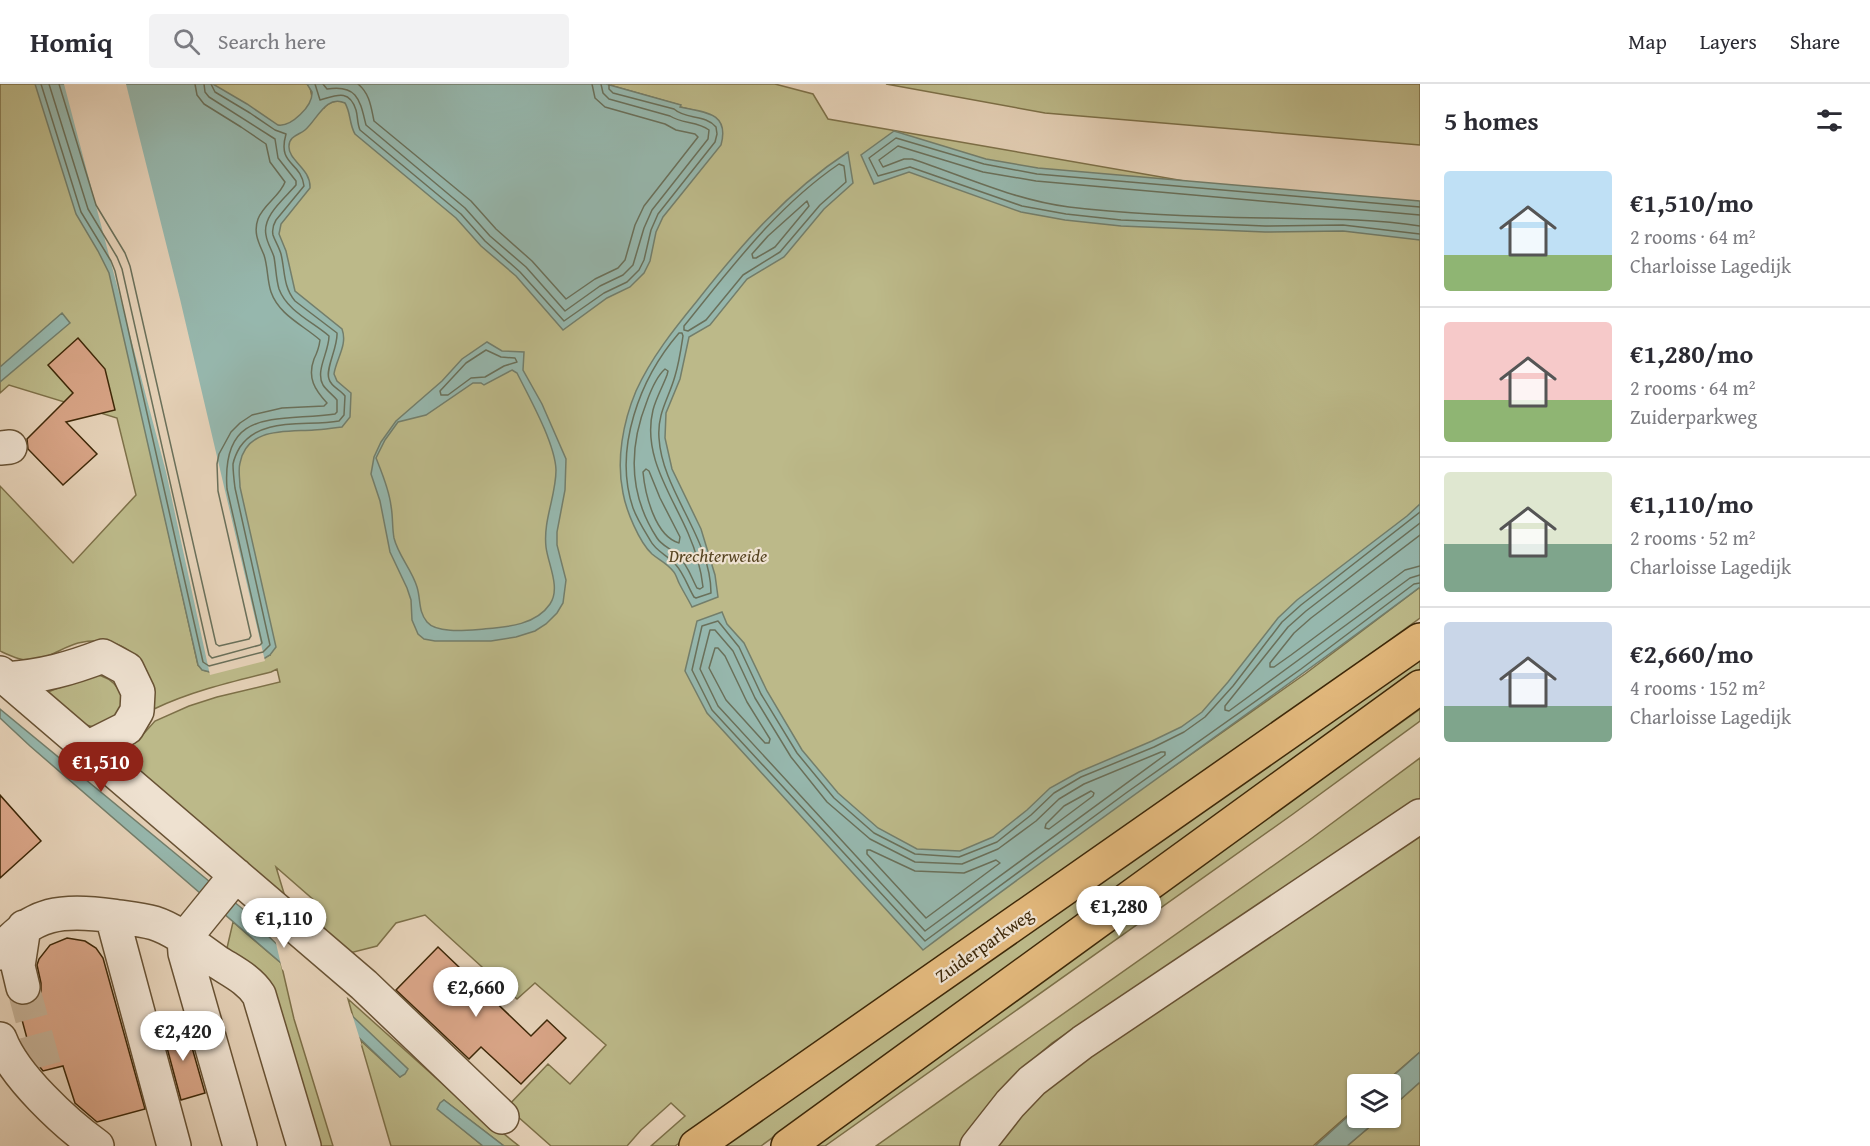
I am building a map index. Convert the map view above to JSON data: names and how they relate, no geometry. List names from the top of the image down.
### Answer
{
  "streets": {
    "main road": ["Zuiderparkweg"]
  },
  "parks": ["Drechterweide"],
  "page": {
    "header": "Homiq",
    "search": "Search here",
    "nav": ["Map", "Layers", "Share"],
    "heading": "5 homes",
    "list": [
      {
        "name": "€1,510/mo",
        "note": "2 rooms · 64 m² · Charloisse Lagedijk"
      },
      {
        "name": "€1,280/mo",
        "note": "2 rooms · 64 m² · Zuiderparkweg"
      },
      {
        "name": "€1,110/mo",
        "note": "2 rooms · 52 m² · Charloisse Lagedijk"
      },
      {
        "name": "€2,660/mo",
        "note": "4 rooms · 152 m² · Charloisse Lagedijk"
      }
    ],
    "price": [
      "€1,510",
      "€1,280",
      "€1,110",
      "€2,660",
      "€2,420"
    ]
  }
}
